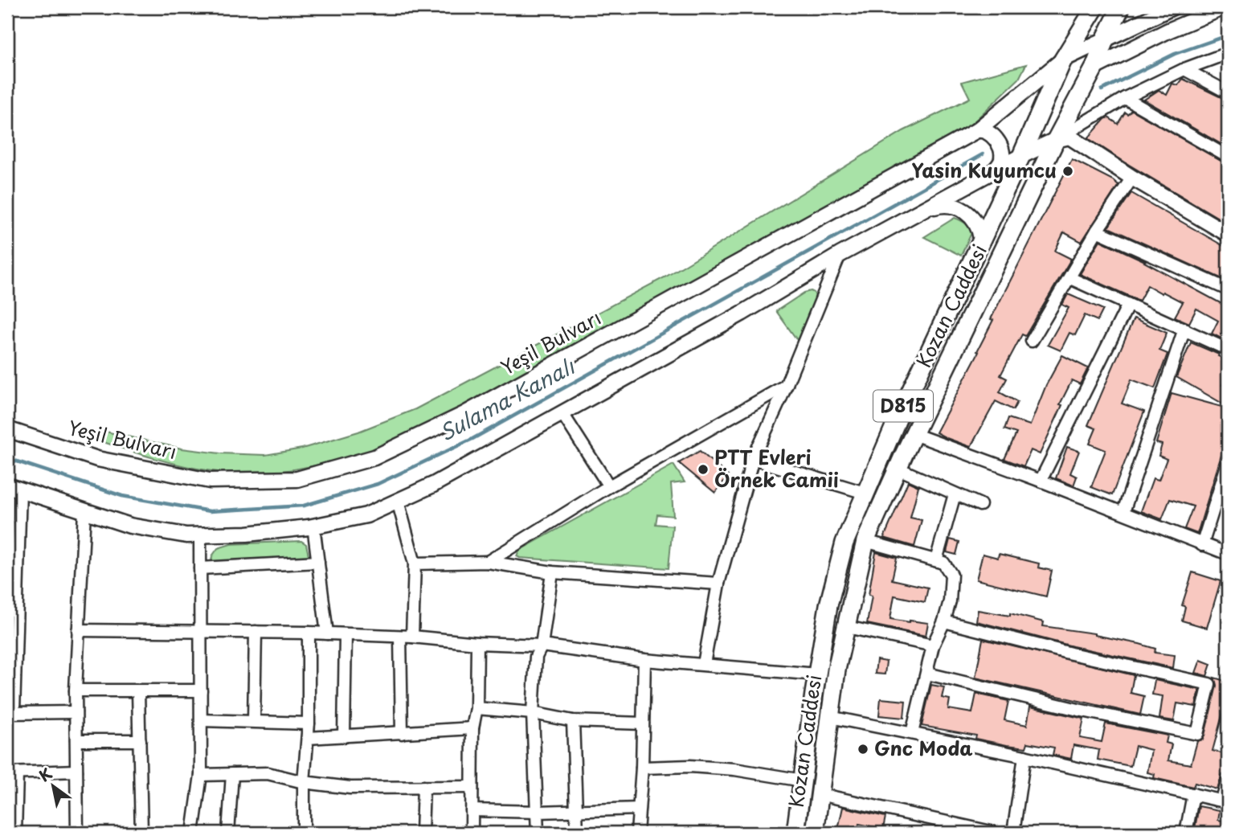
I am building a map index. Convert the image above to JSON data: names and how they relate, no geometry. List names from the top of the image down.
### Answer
{
  "streets": {
    "highway": ["Kozan Caddesi", "D815"],
    "main road": ["Yeşil Bulvarı"]
  },
  "crossings": [
    ["Kozan Caddesi", "Yeşil Bulvarı"]
  ],
  "water": ["Sulama Kanalı"],
  "places": ["Yasin Kuyumcu", "PTT Evleri Örnek Camii", "Gnc Moda"],
  "north": "top left"
}
